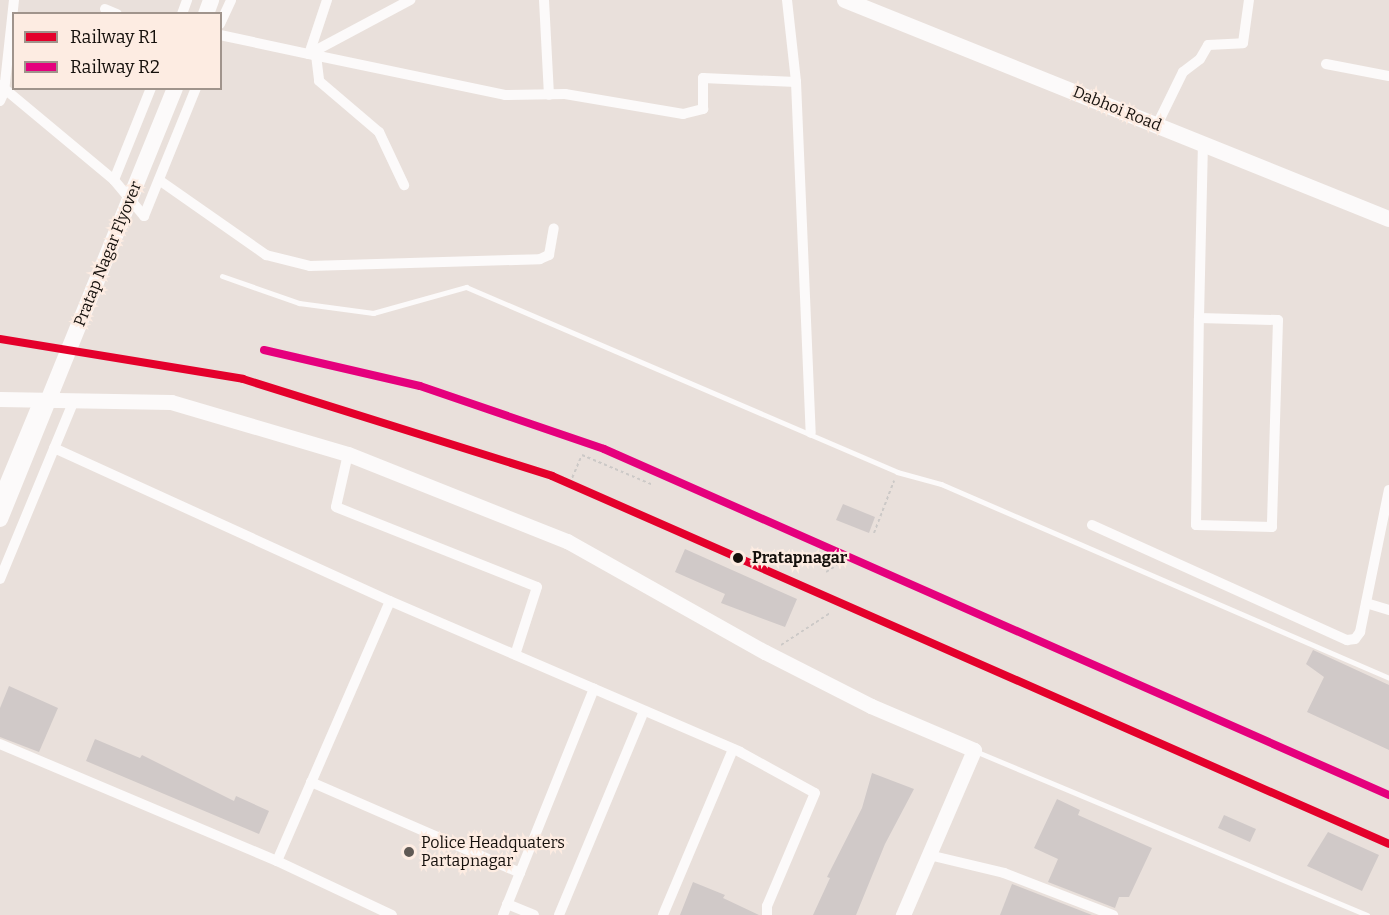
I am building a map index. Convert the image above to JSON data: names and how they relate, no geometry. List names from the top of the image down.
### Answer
{
  "streets": {
    "main road": ["Dabhoi Road", "Pratap Nagar Flyover"]
  },
  "places": ["Pratapnagar", "Police Headquaters Partapnagar"],
  "lines": ["rail line R1", "rail line R2"],
  "legend": ["Railway R1", "Railway R2"]
}
